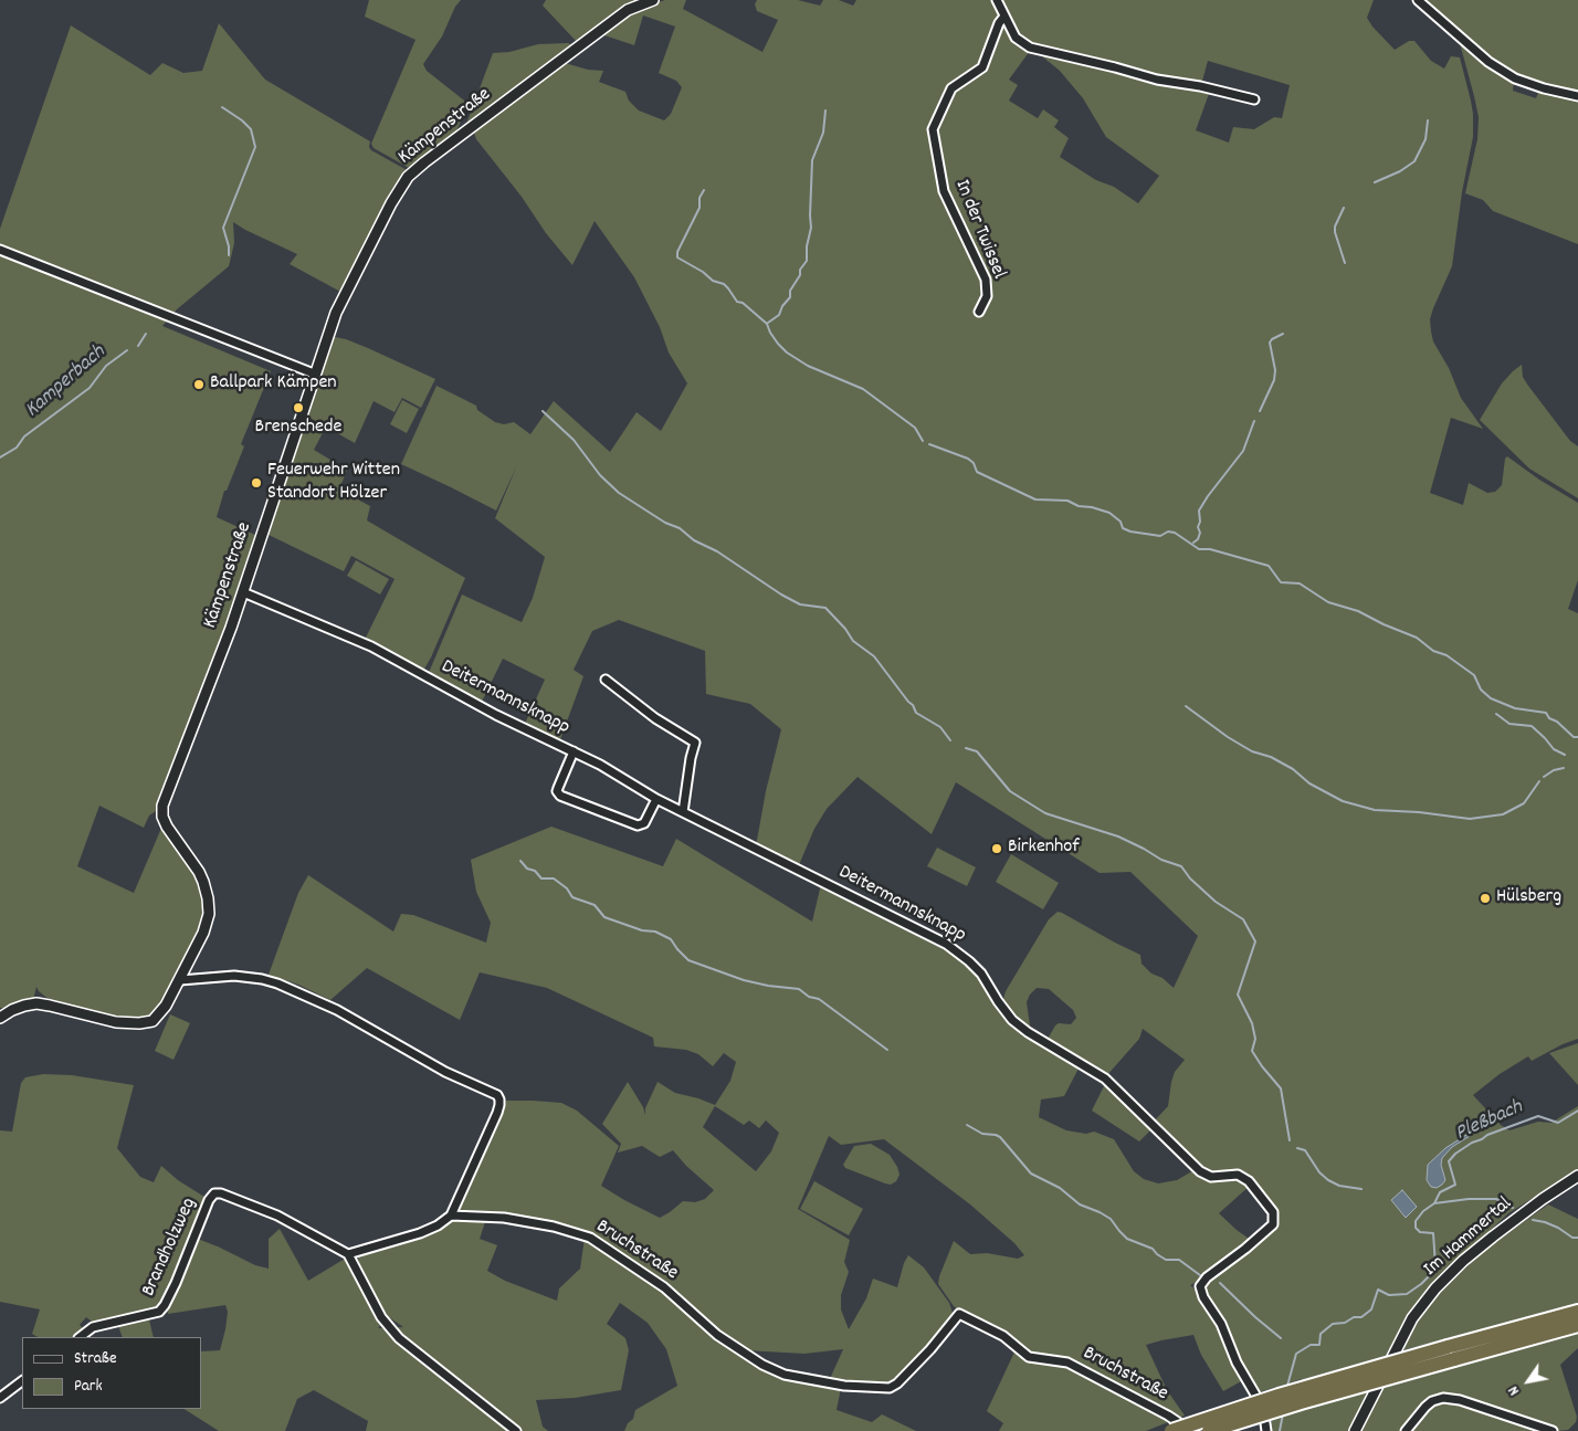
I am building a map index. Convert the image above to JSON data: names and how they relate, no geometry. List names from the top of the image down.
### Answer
{
  "streets": {
    "street": [
      "Kämpenstraße",
      "In der Twissel",
      "Deitermannsknapp",
      "Im Hammertal",
      "Brandholzweg",
      "Bruchstraße"
    ]
  },
  "crossings": [
    ["Kämpenstraße", "Deitermannsknapp"]
  ],
  "water": ["Kamperbach", "Pleßbach"],
  "places": [
    "Ballpark Kämpen",
    "Brenschede",
    "Feuerwehr Witten Standort Hölzer",
    "Birkenhof",
    "Hülsberg"
  ],
  "legend": ["Straße", "Park"],
  "north": "bottom left"
}
